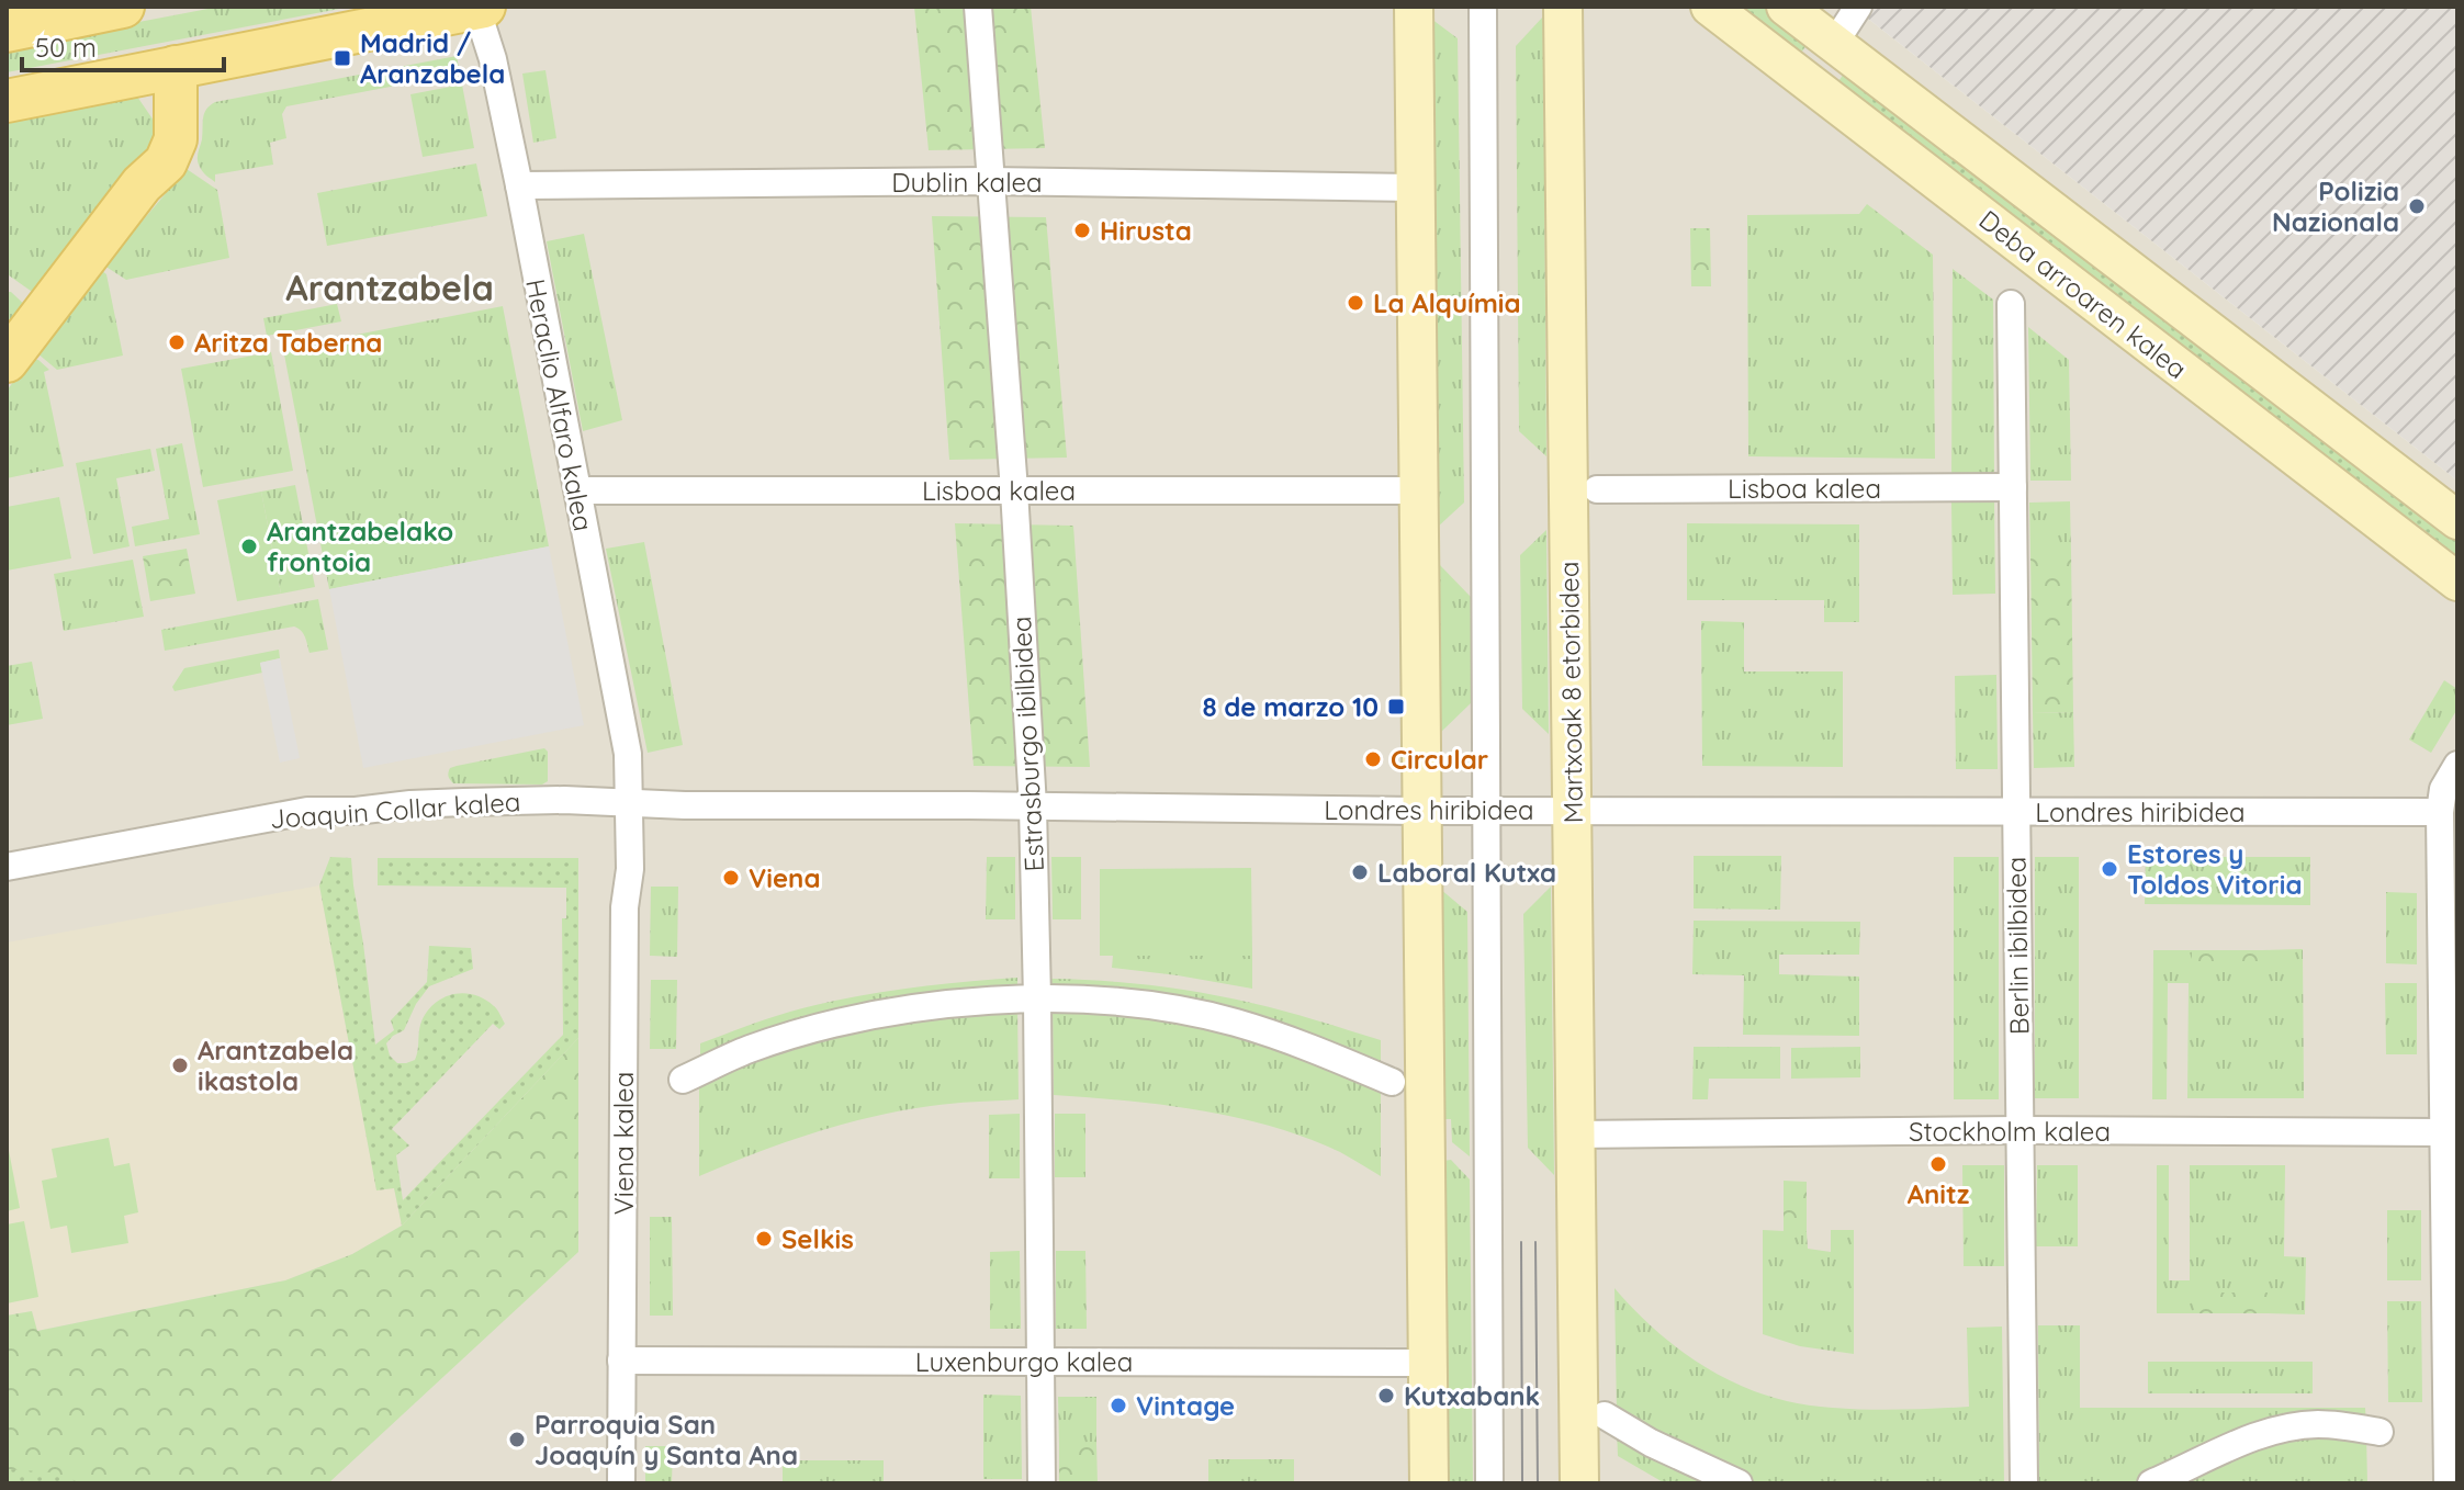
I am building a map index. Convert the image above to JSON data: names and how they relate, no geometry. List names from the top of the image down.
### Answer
{
  "streets": {
    "street": [
      "Dublin kalea",
      "Deba arroaren kalea",
      "Heraclio Alfaro kalea",
      "Lisboa kalea",
      "Martxoak 8 etorbidea",
      "Estrasburgo ibilbidea",
      "Joaquin Collar kalea",
      "Londres hiribidea",
      "Berlin ibilbidea",
      "Stockholm kalea",
      "Viena kalea",
      "Luxenburgo kalea"
    ]
  },
  "crossings": [
    ["Dublin kalea", "Heraclio Alfaro kalea"],
    ["Dublin kalea", "Estrasburgo ibilbidea"],
    ["Heraclio Alfaro kalea", "Lisboa kalea"],
    ["Heraclio Alfaro kalea", "Joaquin Collar kalea"],
    ["Heraclio Alfaro kalea", "Londres hiribidea"],
    ["Heraclio Alfaro kalea", "Viena kalea"],
    ["Lisboa kalea", "Estrasburgo ibilbidea"],
    ["Lisboa kalea", "Berlin ibilbidea"],
    ["Martxoak 8 etorbidea", "Londres hiribidea"],
    ["Martxoak 8 etorbidea", "Stockholm kalea"],
    ["Estrasburgo ibilbidea", "Londres hiribidea"],
    ["Estrasburgo ibilbidea", "Luxenburgo kalea"],
    ["Joaquin Collar kalea", "Londres hiribidea"],
    ["Joaquin Collar kalea", "Viena kalea"],
    ["Londres hiribidea", "Berlin ibilbidea"],
    ["Londres hiribidea", "Viena kalea"],
    ["Berlin ibilbidea", "Stockholm kalea"],
    ["Viena kalea", "Luxenburgo kalea"]
  ],
  "districts": ["Arantzabela"],
  "places": {
    "transit": ["Madrid / Aranzabela", "8 de marzo 10"],
    "other": [
      "Polizia Nazionala",
      "Hirusta",
      "La Alquímia",
      "Aritza Taberna",
      "Arantzabelako frontoia",
      "Circular",
      "Estores y Toldos Vitoria",
      "Laboral Kutxa",
      "Viena",
      "Arantzabela ikastola",
      "Anitz",
      "Selkis",
      "Kutxabank",
      "Vintage",
      "Parroquia San Joaquín y Santa Ana"
    ]
  },
  "scale_bar": "50 m"
}
